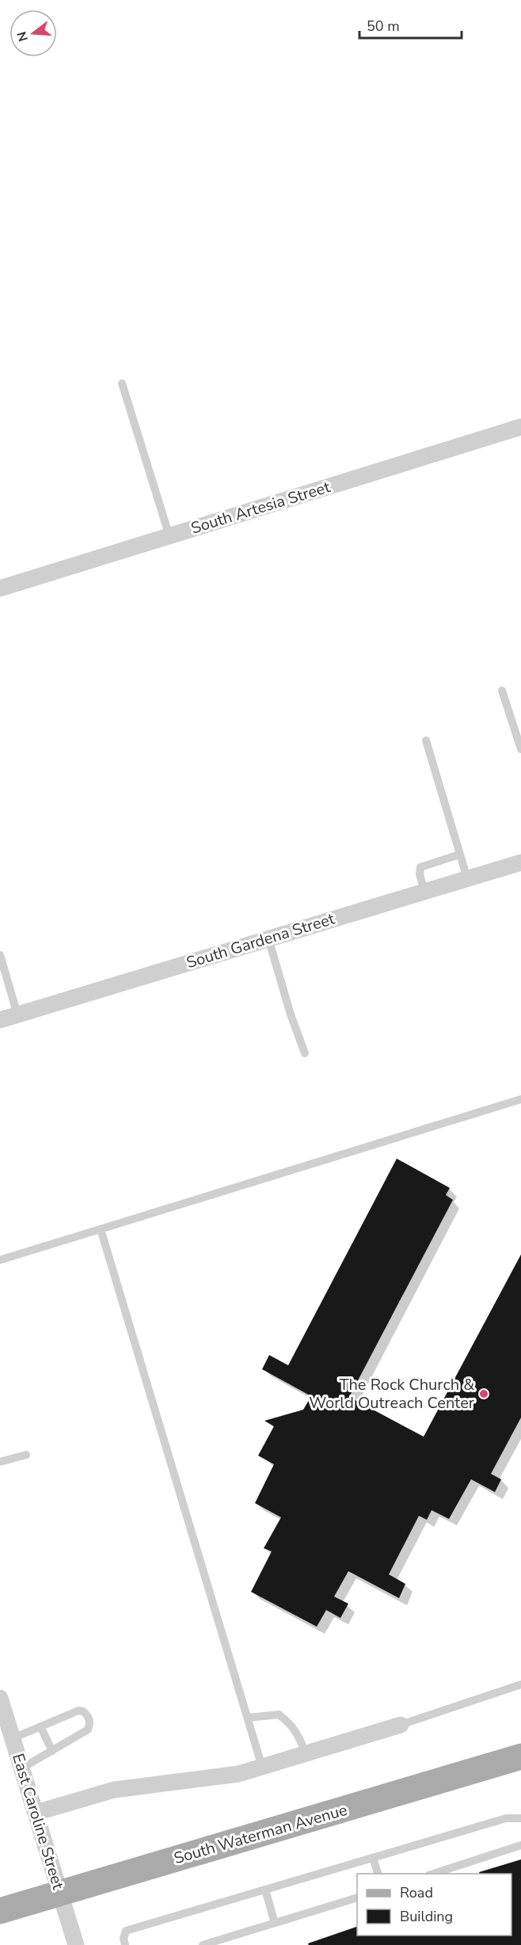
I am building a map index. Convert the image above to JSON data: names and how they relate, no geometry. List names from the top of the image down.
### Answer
{
  "streets": {
    "main road": ["South Waterman Avenue"],
    "street": ["South Artesia Street", "South Gardena Street", "East Caroline Street"]
  },
  "crossings": [
    ["East Caroline Street", "South Waterman Avenue"]
  ],
  "places": ["The Rock Church & World Outreach Center"],
  "legend": ["Road", "Building"],
  "scale_bar": "50 m",
  "north": "left"
}
